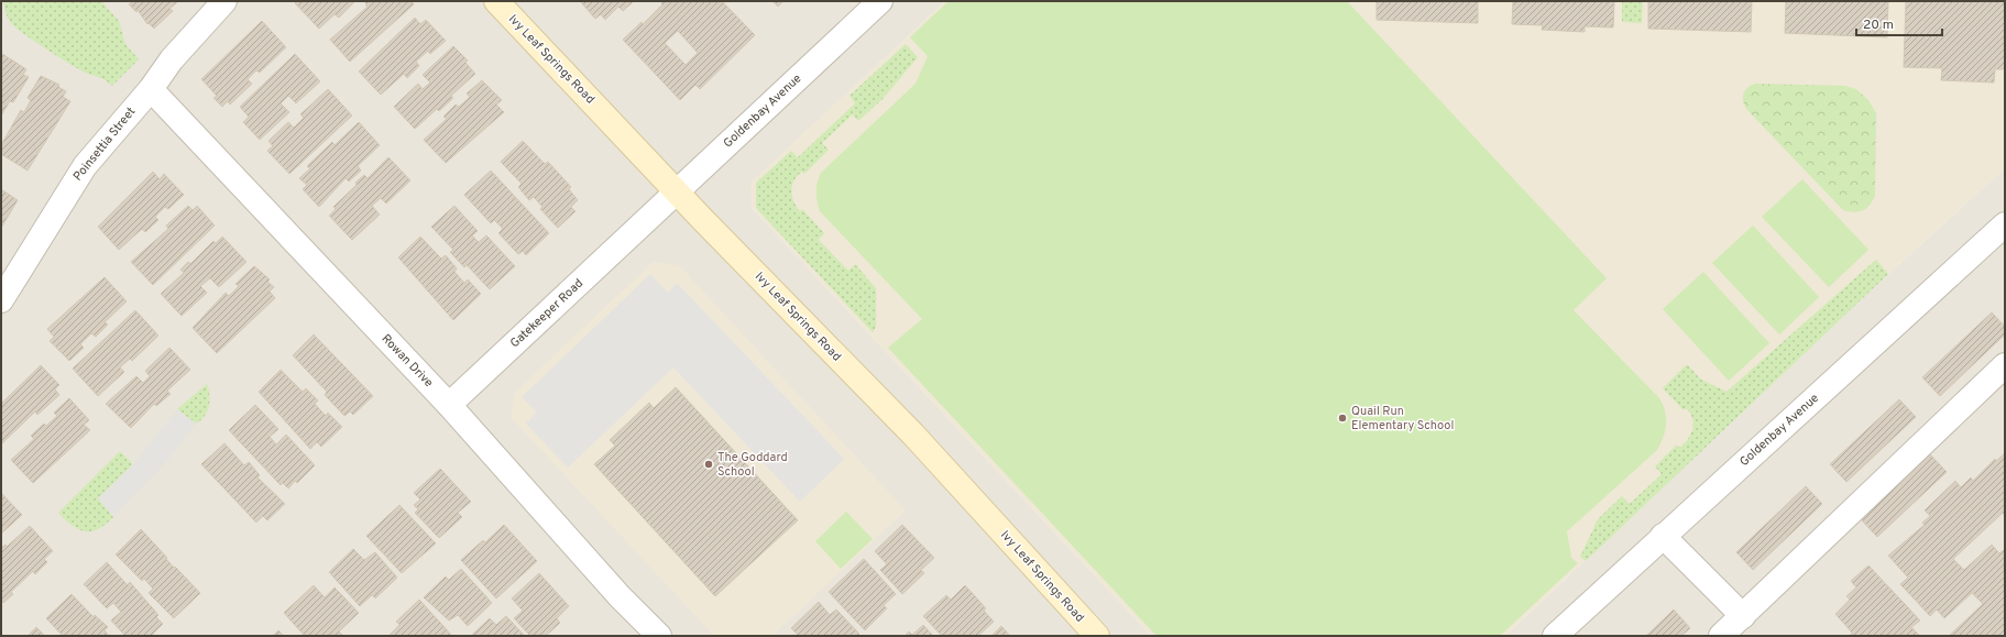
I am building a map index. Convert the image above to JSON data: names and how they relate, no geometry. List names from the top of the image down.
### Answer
{
  "streets": {
    "street": [
      "Ivy Leaf Springs Road",
      "Goldenbay Avenue",
      "Poinsettia Street",
      "Gatekeeper Road",
      "Rowan Drive"
    ]
  },
  "crossings": [
    ["Ivy Leaf Springs Road", "Goldenbay Avenue"],
    ["Goldenbay Avenue", "Gatekeeper Road"],
    ["Poinsettia Street", "Rowan Drive"],
    ["Gatekeeper Road", "Rowan Drive"]
  ],
  "places": ["Quail Run Elementary School", "The Goddard School"],
  "scale_bar": "20 m"
}
